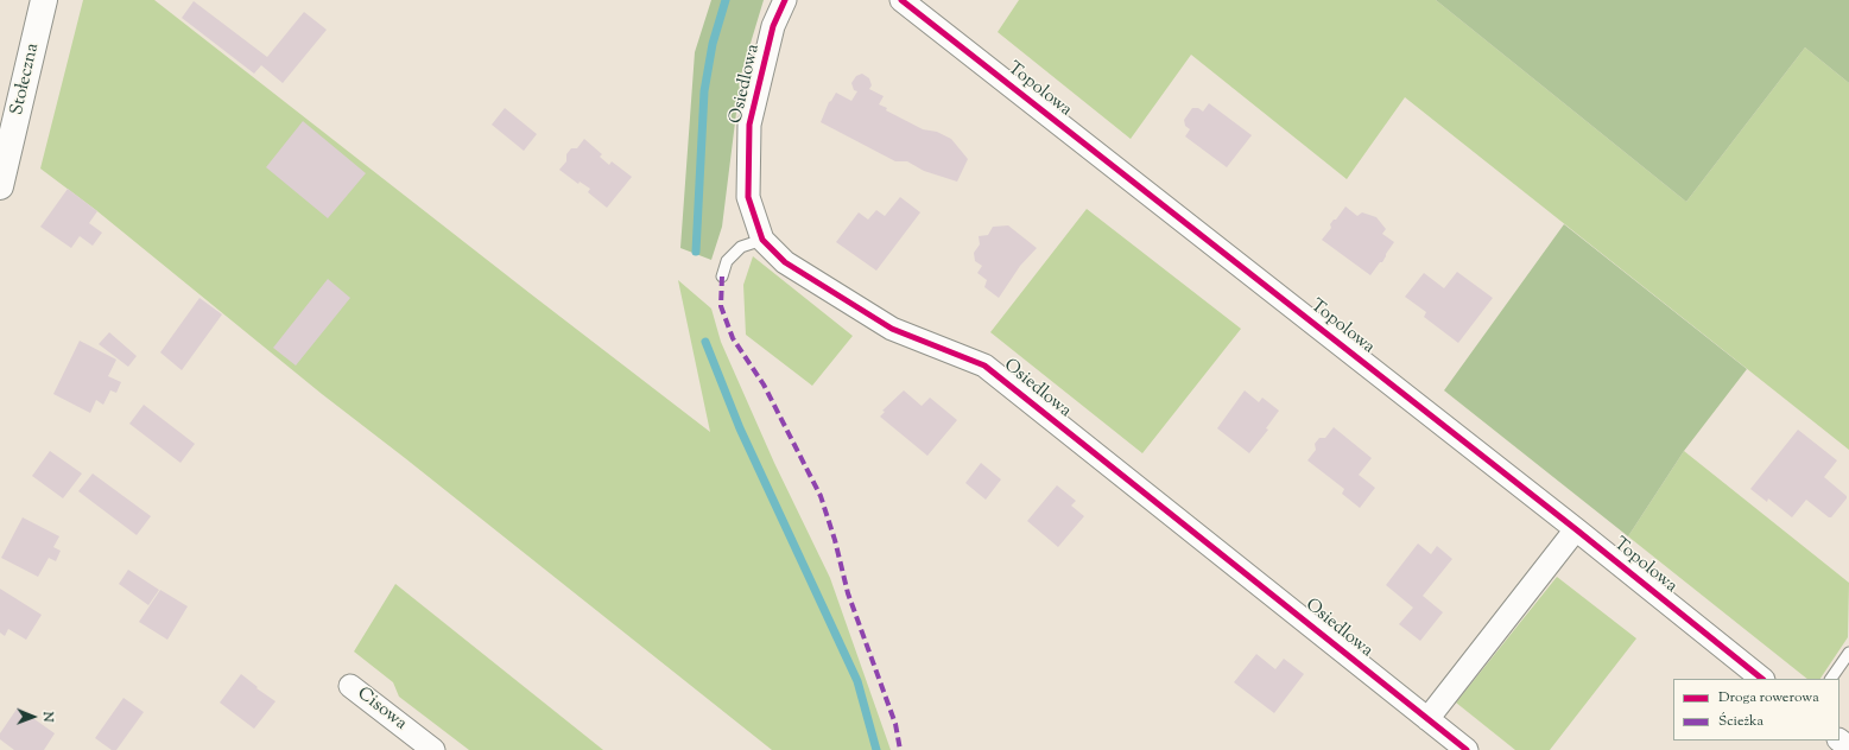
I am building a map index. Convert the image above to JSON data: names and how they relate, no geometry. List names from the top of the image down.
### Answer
{
  "streets": {
    "main road": ["Stołeczna"],
    "street": ["Osiedlowa", "Topolowa", "Cisowa"]
  },
  "legend": ["Droga rowerowa", "Ścieżka"],
  "north": "right"
}
